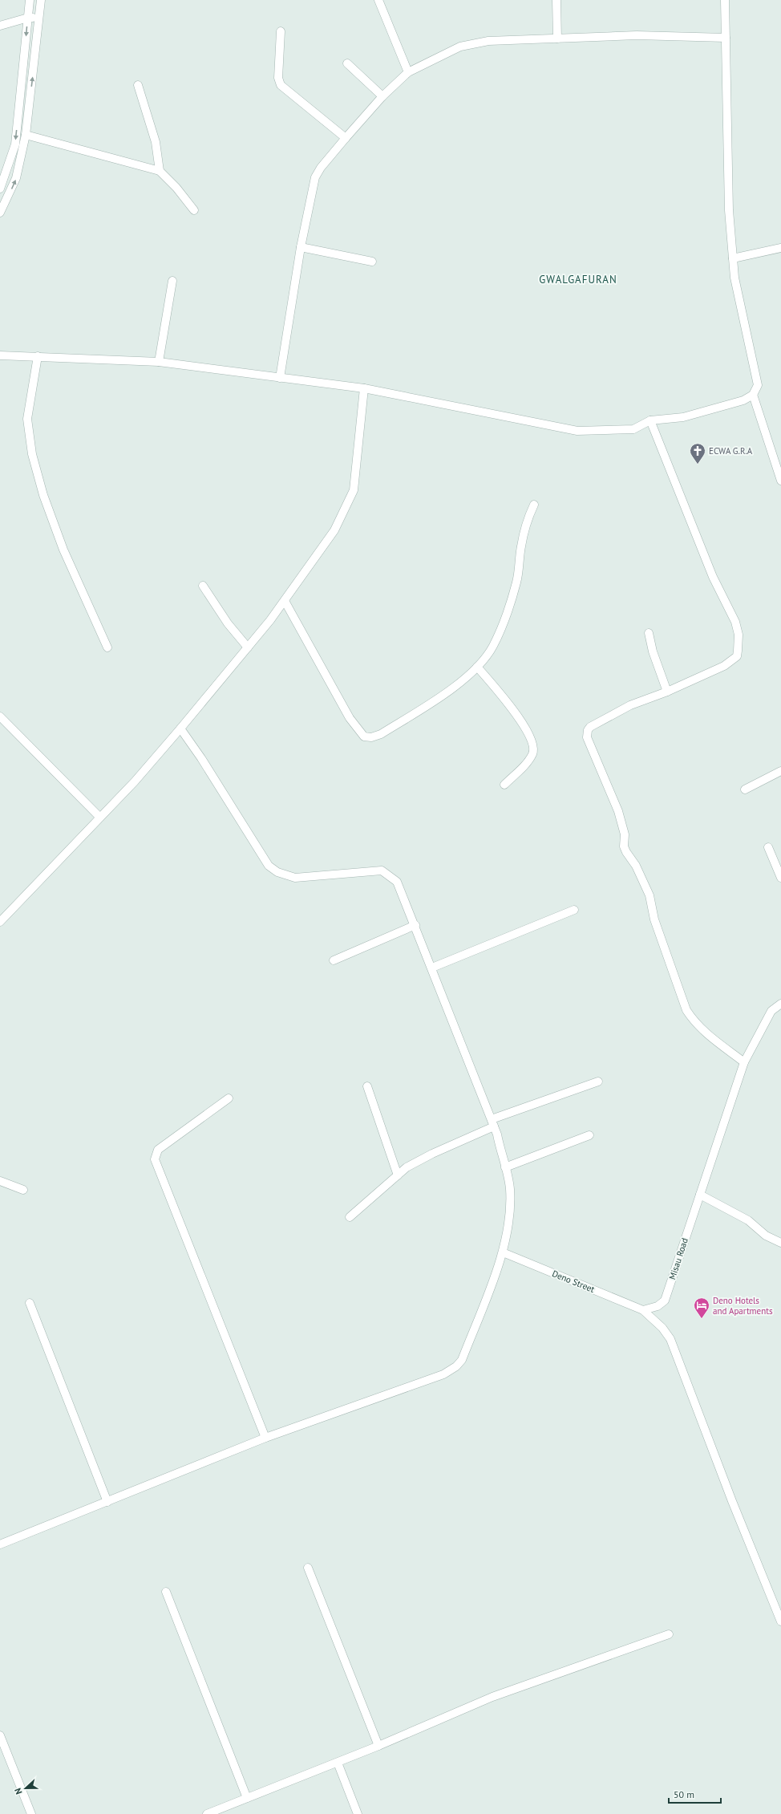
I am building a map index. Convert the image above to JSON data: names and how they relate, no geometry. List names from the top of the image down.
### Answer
{
  "streets": {
    "street": ["Misau Road", "Deno Street"]
  },
  "crossings": [
    ["Misau Road", "Deno Street"]
  ],
  "districts": ["GWALGAFURAN"],
  "places": {
    "church": ["ECWA G.R.A"],
    "hotel": ["Deno Hotels and Apartments"]
  },
  "scale_bar": "50 m",
  "north": "left"
}
